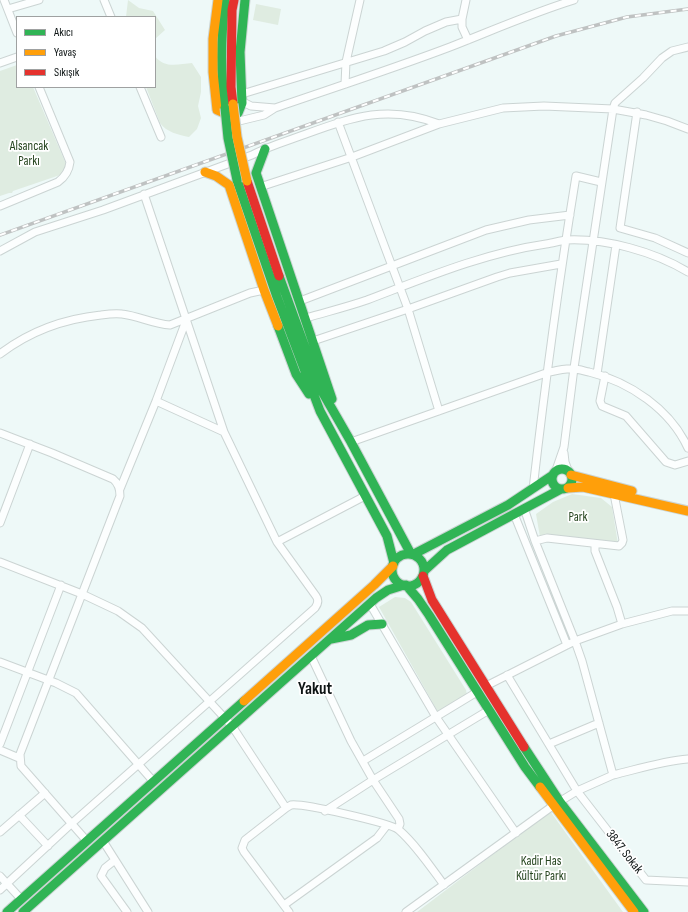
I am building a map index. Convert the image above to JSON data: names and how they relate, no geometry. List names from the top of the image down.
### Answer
{
  "streets": {
    "street": ["3847. Sokak"]
  },
  "districts": ["Yakut"],
  "parks": ["Alsancak Parkı", "Park", "Kadir Has Kültür Parkı"],
  "legend": ["Akıcı", "Yavaş", "Sıkışık"]
}
